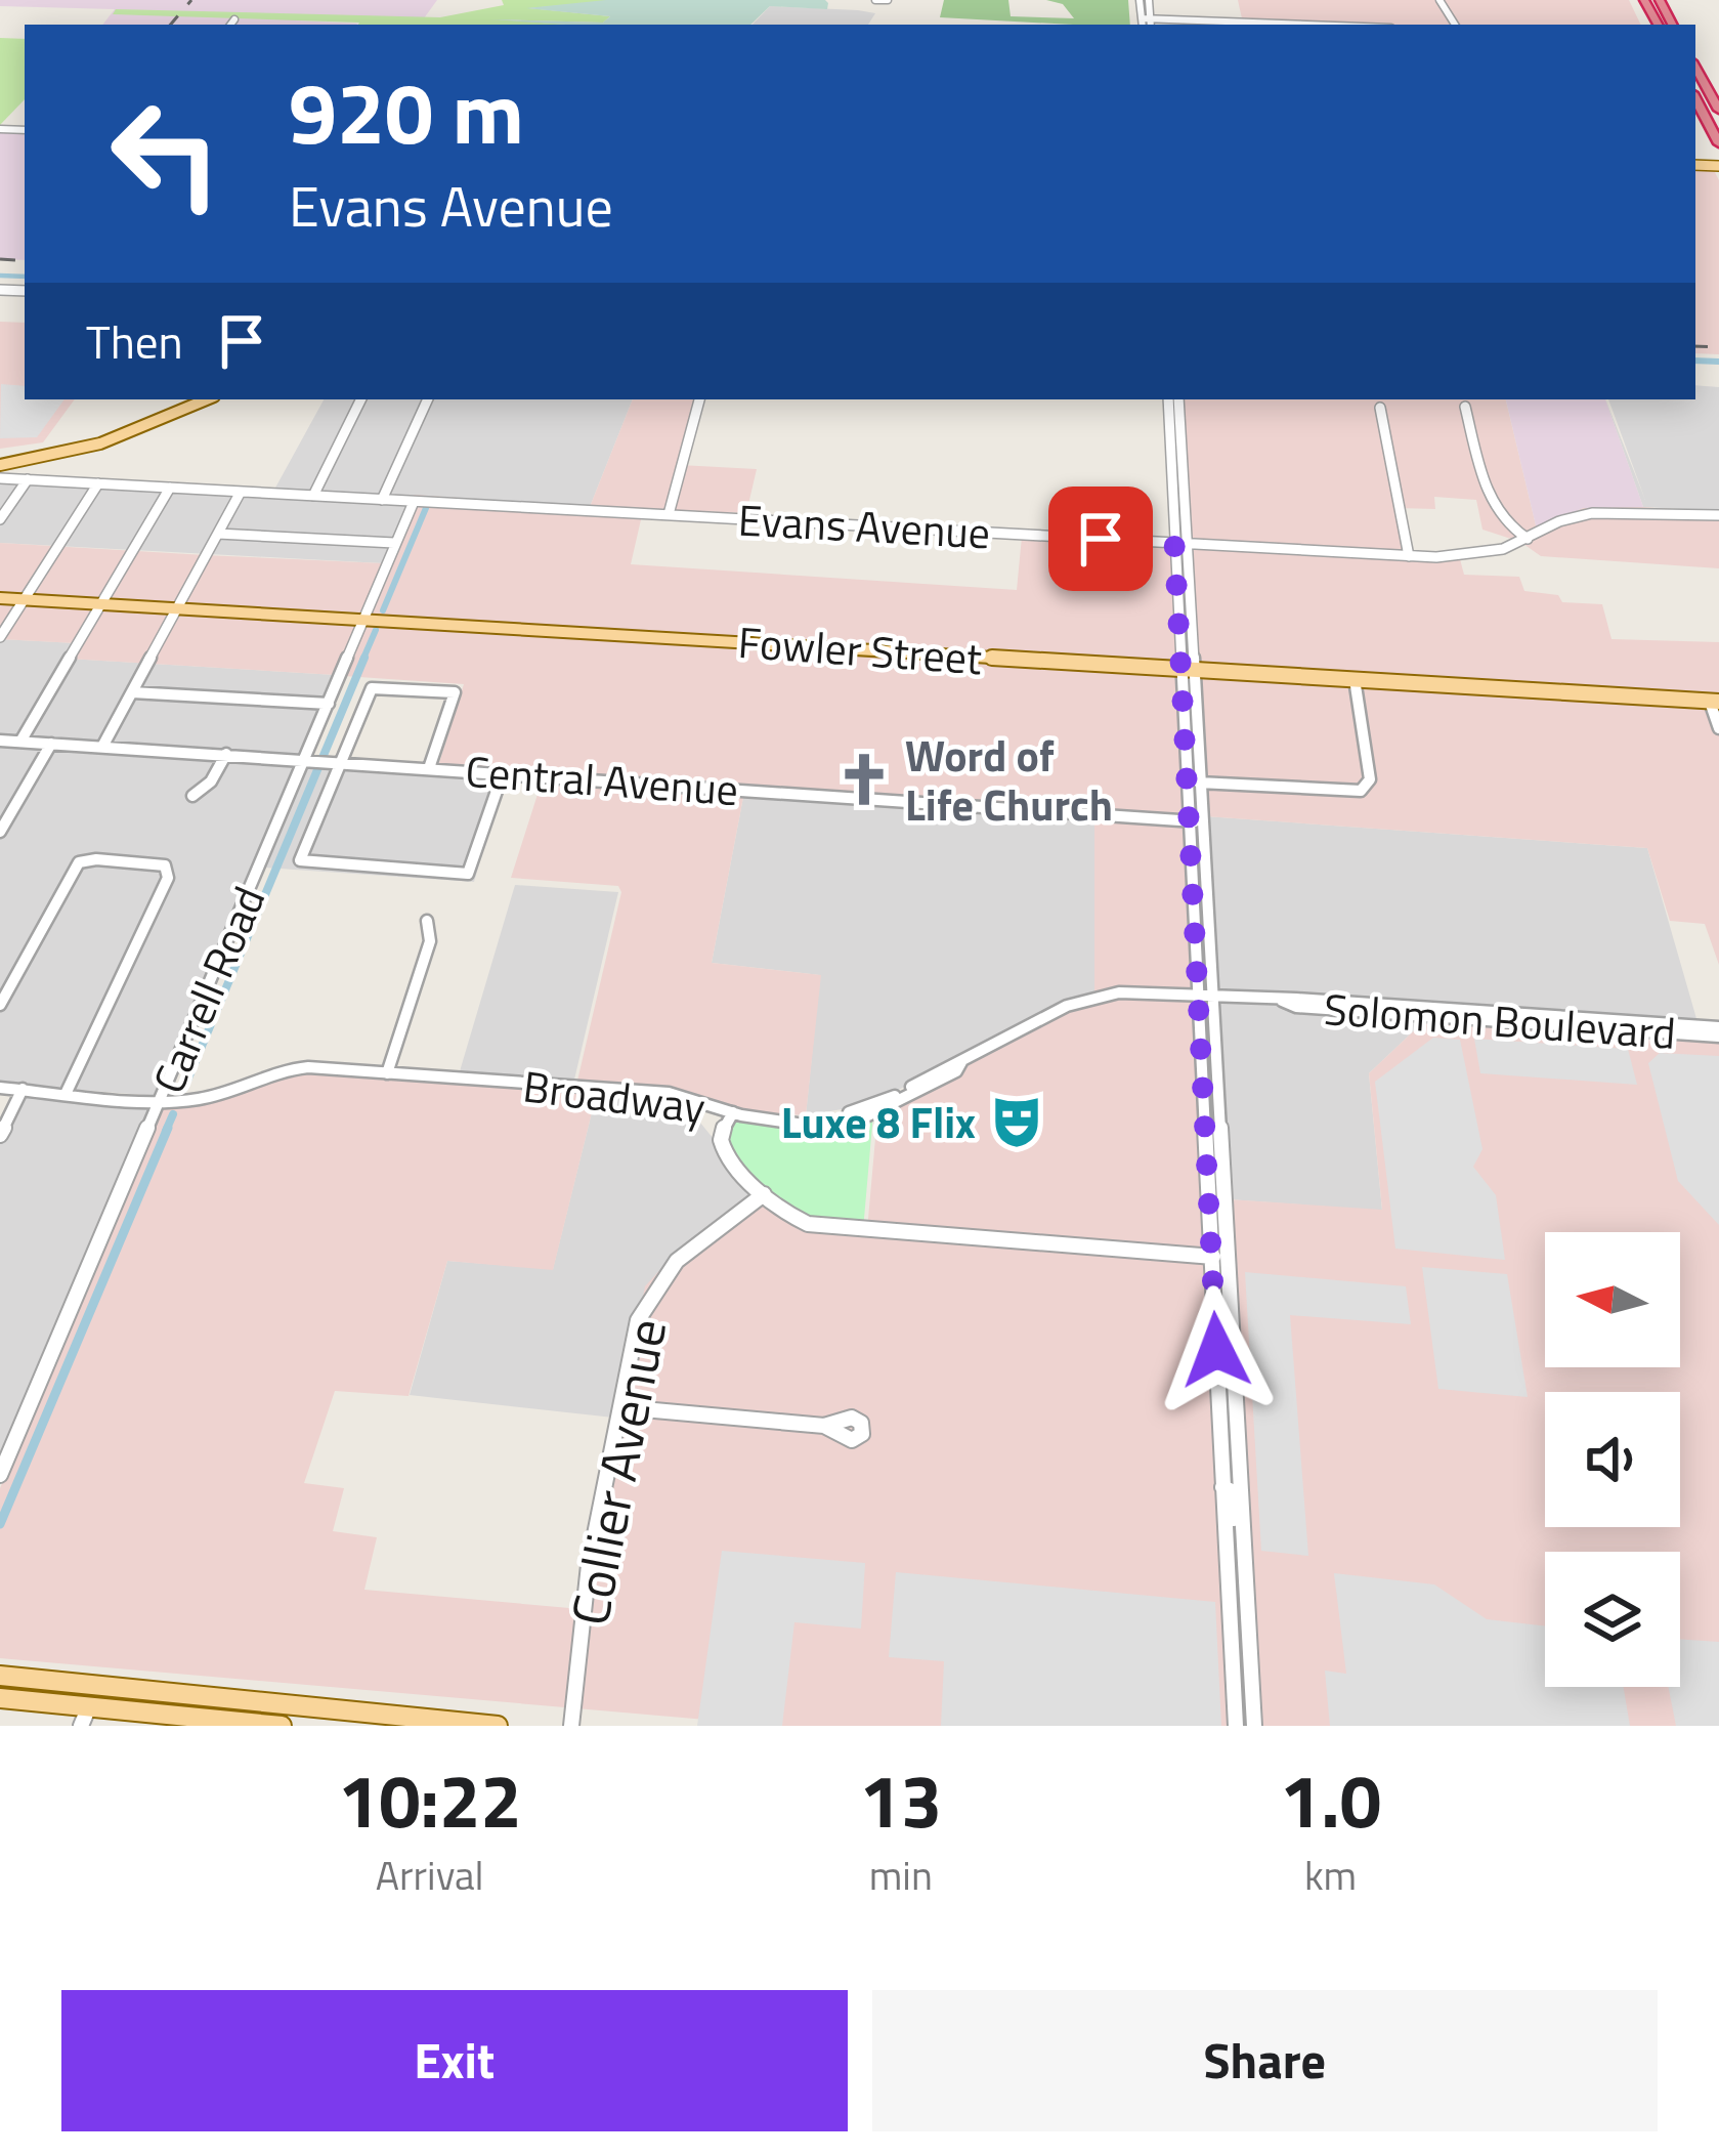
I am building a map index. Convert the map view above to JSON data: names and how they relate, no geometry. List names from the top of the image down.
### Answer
{
  "streets": {
    "main road": ["Fowler Street"],
    "street": [
      "Evans Avenue",
      "Central Avenue",
      "Carrell Road",
      "Solomon Boulevard",
      "Broadway",
      "Collier Avenue"
    ]
  },
  "crossings": [
    ["Evans Avenue", "Carrell Road"],
    ["Fowler Street", "Carrell Road"],
    ["Central Avenue", "Carrell Road"],
    ["Carrell Road", "Broadway"],
    ["Solomon Boulevard", "Broadway"],
    ["Broadway", "Collier Avenue"]
  ],
  "places": {
    "church": ["Word of Life Church"],
    "theatre": ["Luxe 8 Flix"]
  },
  "north": "left",
  "page": {
    "turn": ["920 m", "Evans Avenue"],
    "then": "Then",
    "eta": [
      "10:22",
      "Arrival",
      "13",
      "min",
      "1.0",
      "km"
    ],
    "buttons": ["Exit", "Share"]
  }
}
